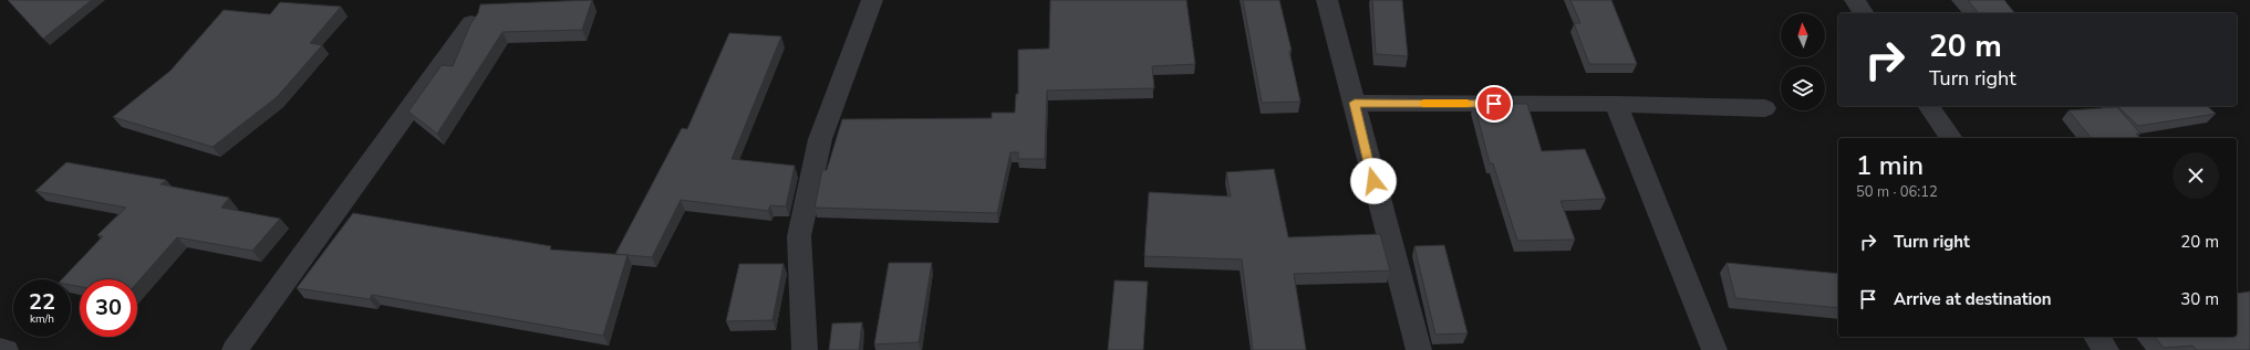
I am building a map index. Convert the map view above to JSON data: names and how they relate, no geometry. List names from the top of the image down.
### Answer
{
  "north": "top",
  "page": {
    "turn": ["20 m", "Turn right"],
    "heading": ["1 min", "50 m · 06:12"],
    "list": [
      {
        "name": "Turn right",
        "value": "20 m"
      },
      {
        "name": "Arrive at destination",
        "value": "30 m"
      }
    ],
    "speed": "22 km/h",
    "limit": "30"
  }
}
